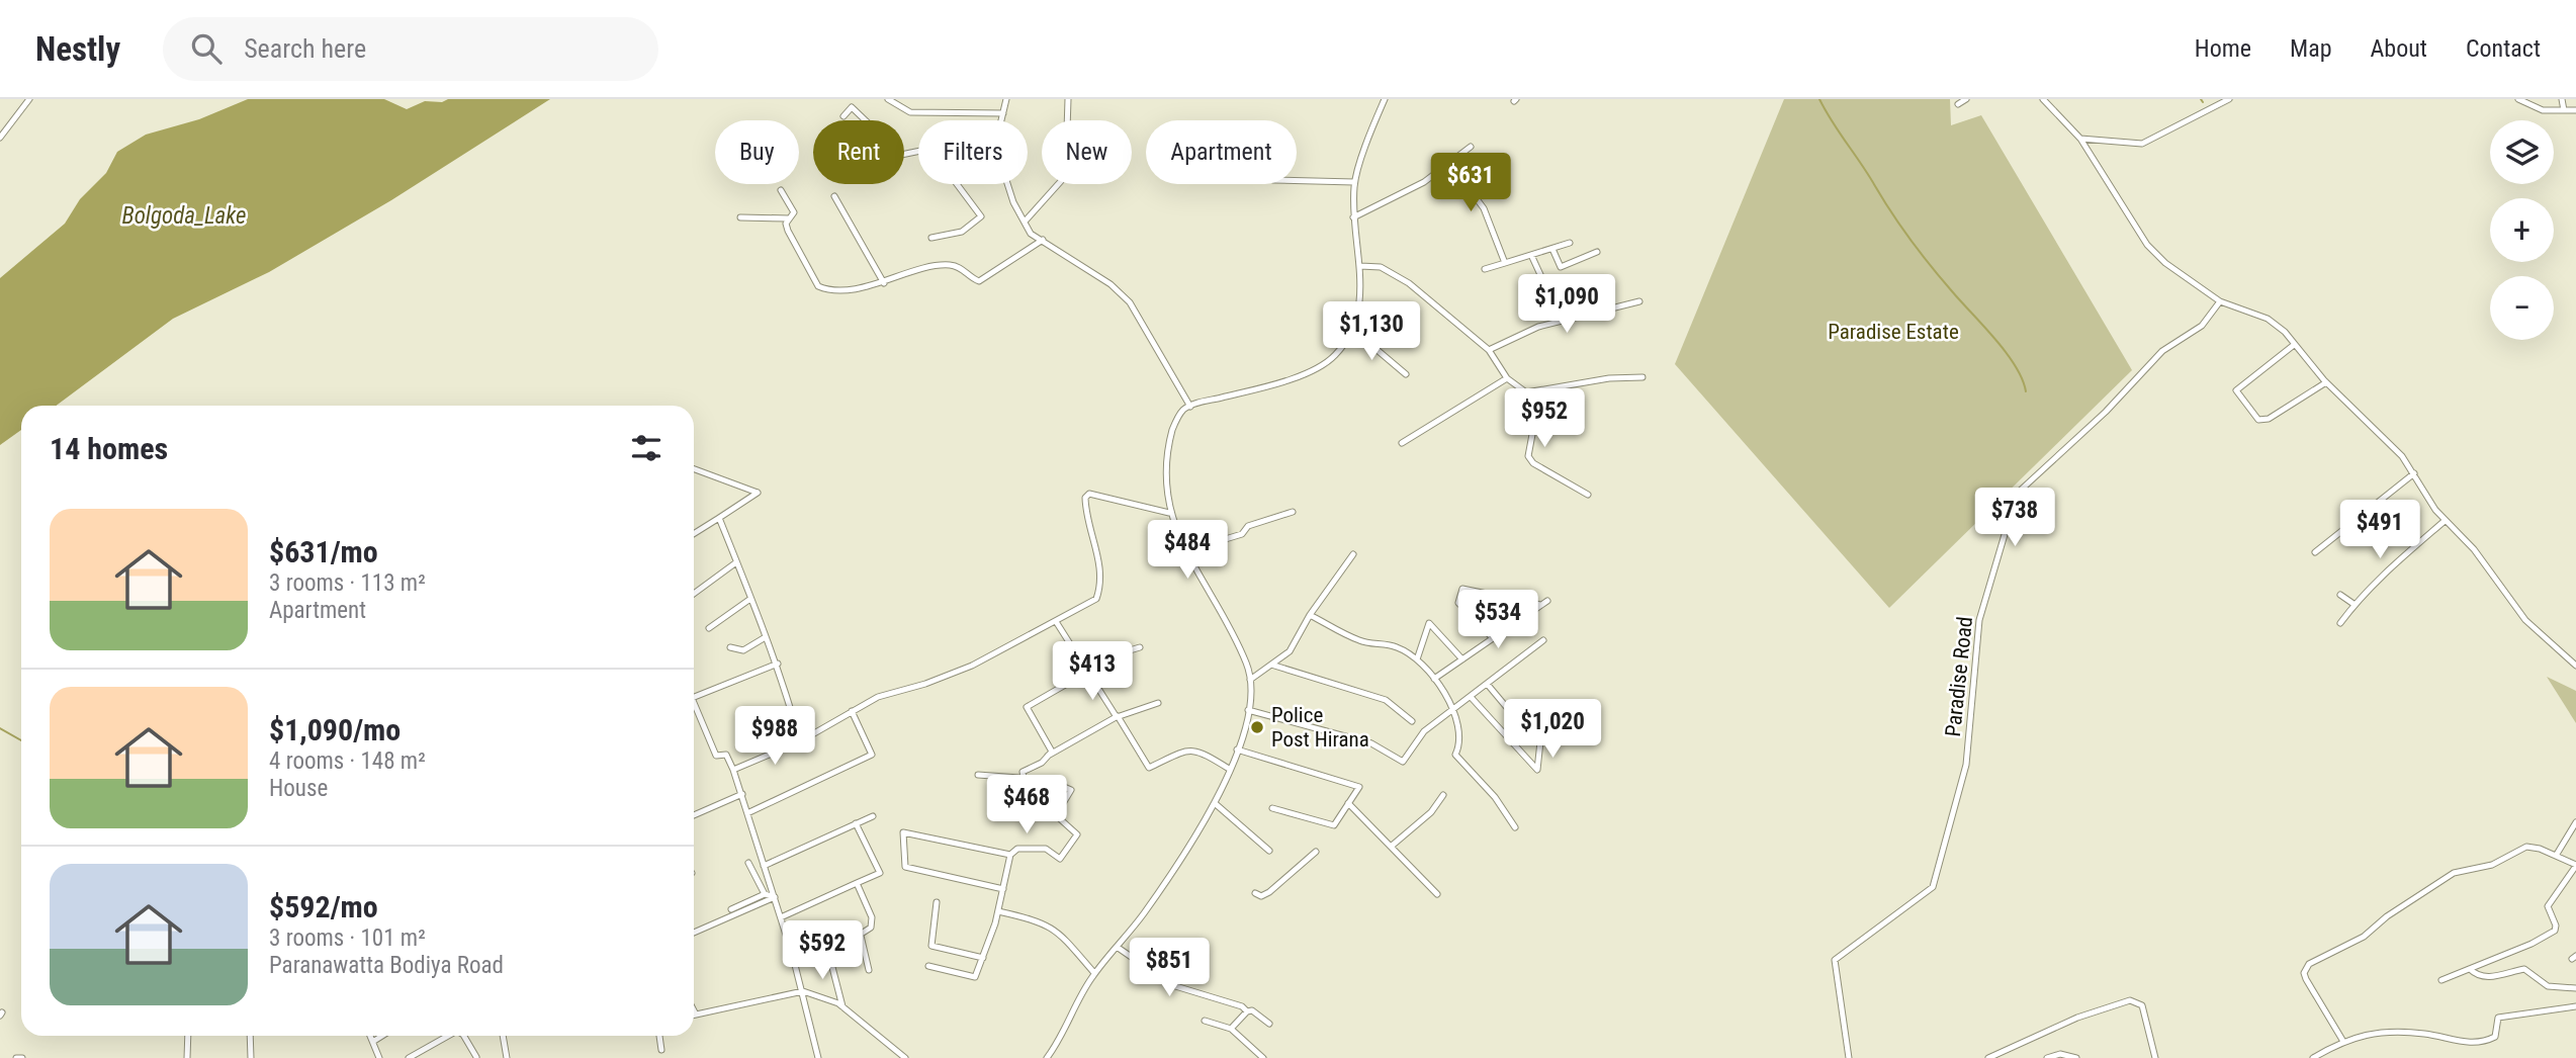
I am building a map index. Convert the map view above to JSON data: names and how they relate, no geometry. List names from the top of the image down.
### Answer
{
  "streets": {
    "street": ["Paradise Road"]
  },
  "water": ["Bolgoda_Lake"],
  "parks": ["Paradise Estate"],
  "places": ["Police Post Hirana"],
  "page": {
    "header": "Nestly",
    "search": "Search here",
    "nav": [
      "Home",
      "Map",
      "About",
      "Contact"
    ],
    "map_buttons": ["+", "−"],
    "chip": [
      "Buy",
      "Rent",
      "Filters",
      "New",
      "Apartment"
    ],
    "price": [
      "$631",
      "$1,090",
      "$1,130",
      "$952",
      "$738",
      "$491",
      "$484",
      "$534",
      "$413",
      "$1,020",
      "$988",
      "$468",
      "$592",
      "$851"
    ],
    "heading": "14 homes",
    "list": [
      {
        "name": "$631/mo",
        "note": "3 rooms · 113 m² · Apartment"
      },
      {
        "name": "$1,090/mo",
        "note": "4 rooms · 148 m² · House"
      },
      {
        "name": "$592/mo",
        "note": "3 rooms · 101 m² · Paranawatta Bodiya Road"
      }
    ]
  }
}
